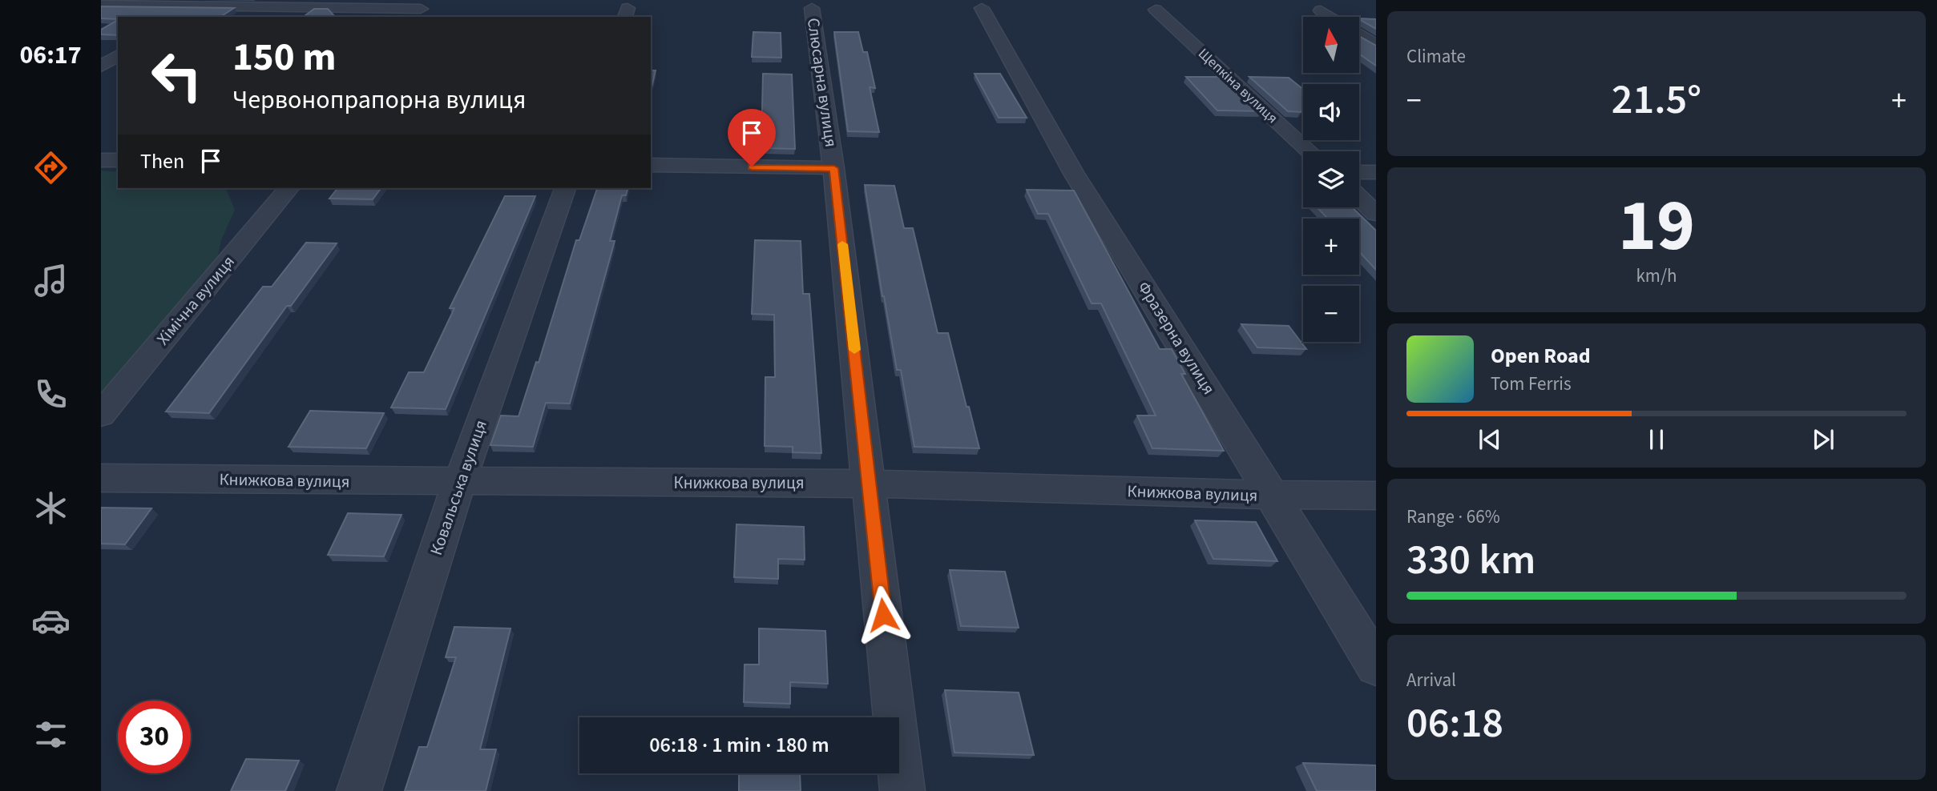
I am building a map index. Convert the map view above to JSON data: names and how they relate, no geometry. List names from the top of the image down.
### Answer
{
  "streets": {
    "street": [
      "Слюсарна вулиця",
      "Щепкіна вулиця",
      "Хімічна вулиця",
      "Фразерна вулиця",
      "Книжкова вулиця",
      "Ковальська вулиця"
    ]
  },
  "crossings": [
    ["Слюсарна вулиця", "Книжкова вулиця"],
    ["Фразерна вулиця", "Книжкова вулиця"],
    ["Книжкова вулиця", "Ковальська вулиця"]
  ],
  "north": "top",
  "page": {
    "tabs": "06:17",
    "tile": [
      "Climate",
      ["19", "km/h"],
      ["Range · 66%", "330 km"],
      ["Arrival", "06:18"]
    ],
    "map_buttons": ["+", "−"],
    "turn": ["150 m", "Червонопрапорна вулиця"],
    "heat": ["−", "21.5°", "+"],
    "then": "Then",
    "song": ["Open Road", "Tom Ferris"],
    "limit": "30",
    "trip": "06:18 · 1 min · 180 m"
  }
}
